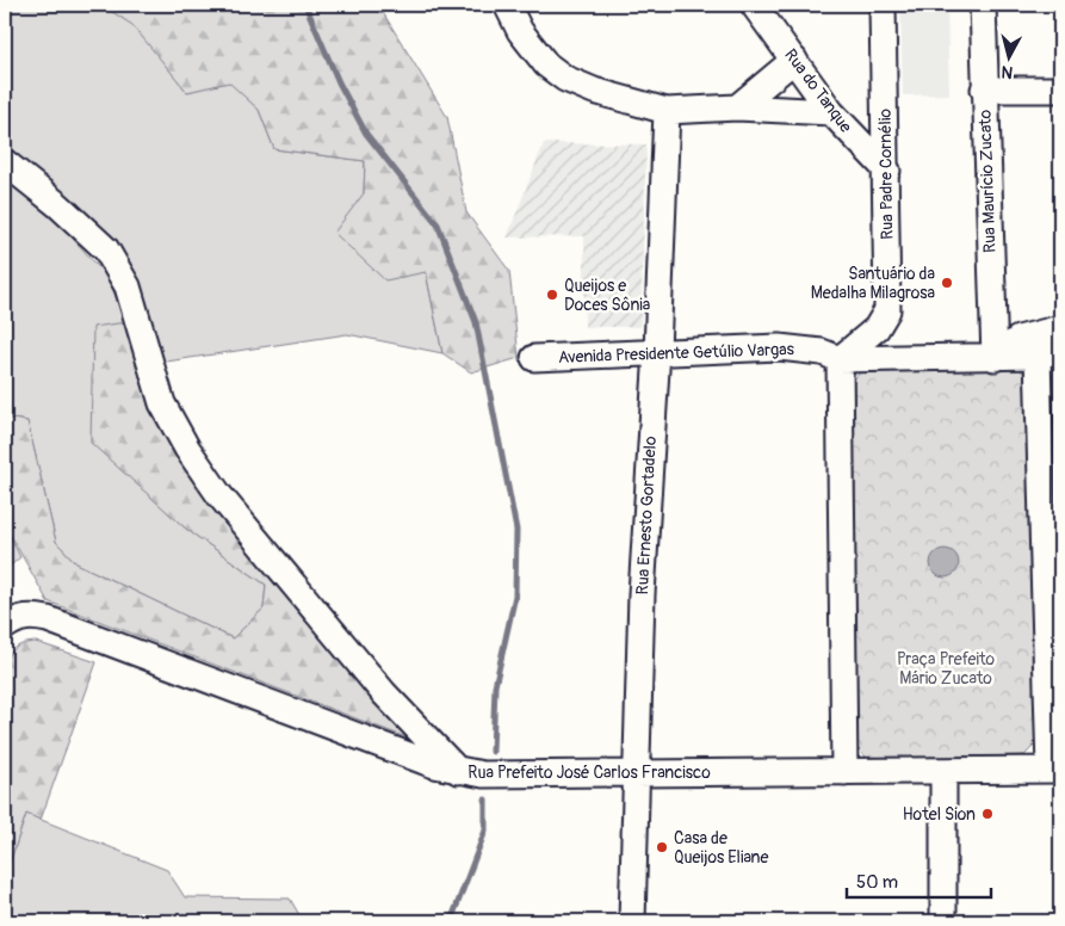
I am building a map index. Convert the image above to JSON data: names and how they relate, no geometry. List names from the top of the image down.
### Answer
{
  "streets": {
    "street": [
      "Rua do Tanque",
      "Rua Padre Cornélio",
      "Rua Maurício Zucato",
      "Avenida Presidente Getúlio Vargas",
      "Rua Ernesto Gortadelo",
      "Rua Prefeito José Carlos Francisco"
    ]
  },
  "crossings": [
    ["Rua do Tanque", "Rua Padre Cornélio"],
    ["Rua Padre Cornélio", "Avenida Presidente Getúlio Vargas"],
    ["Rua Maurício Zucato", "Avenida Presidente Getúlio Vargas"],
    ["Avenida Presidente Getúlio Vargas", "Rua Ernesto Gortadelo"],
    ["Rua Ernesto Gortadelo", "Rua Prefeito José Carlos Francisco"]
  ],
  "parks": ["Praça Prefeito Mário Zucato"],
  "places": [
    "Santuário da Medalha Milagrosa",
    "Queijos e Doces Sônia",
    "Hotel Sion",
    "Casa de Queijos Eliane"
  ],
  "scale_bar": "50 m",
  "north": "bottom"
}
